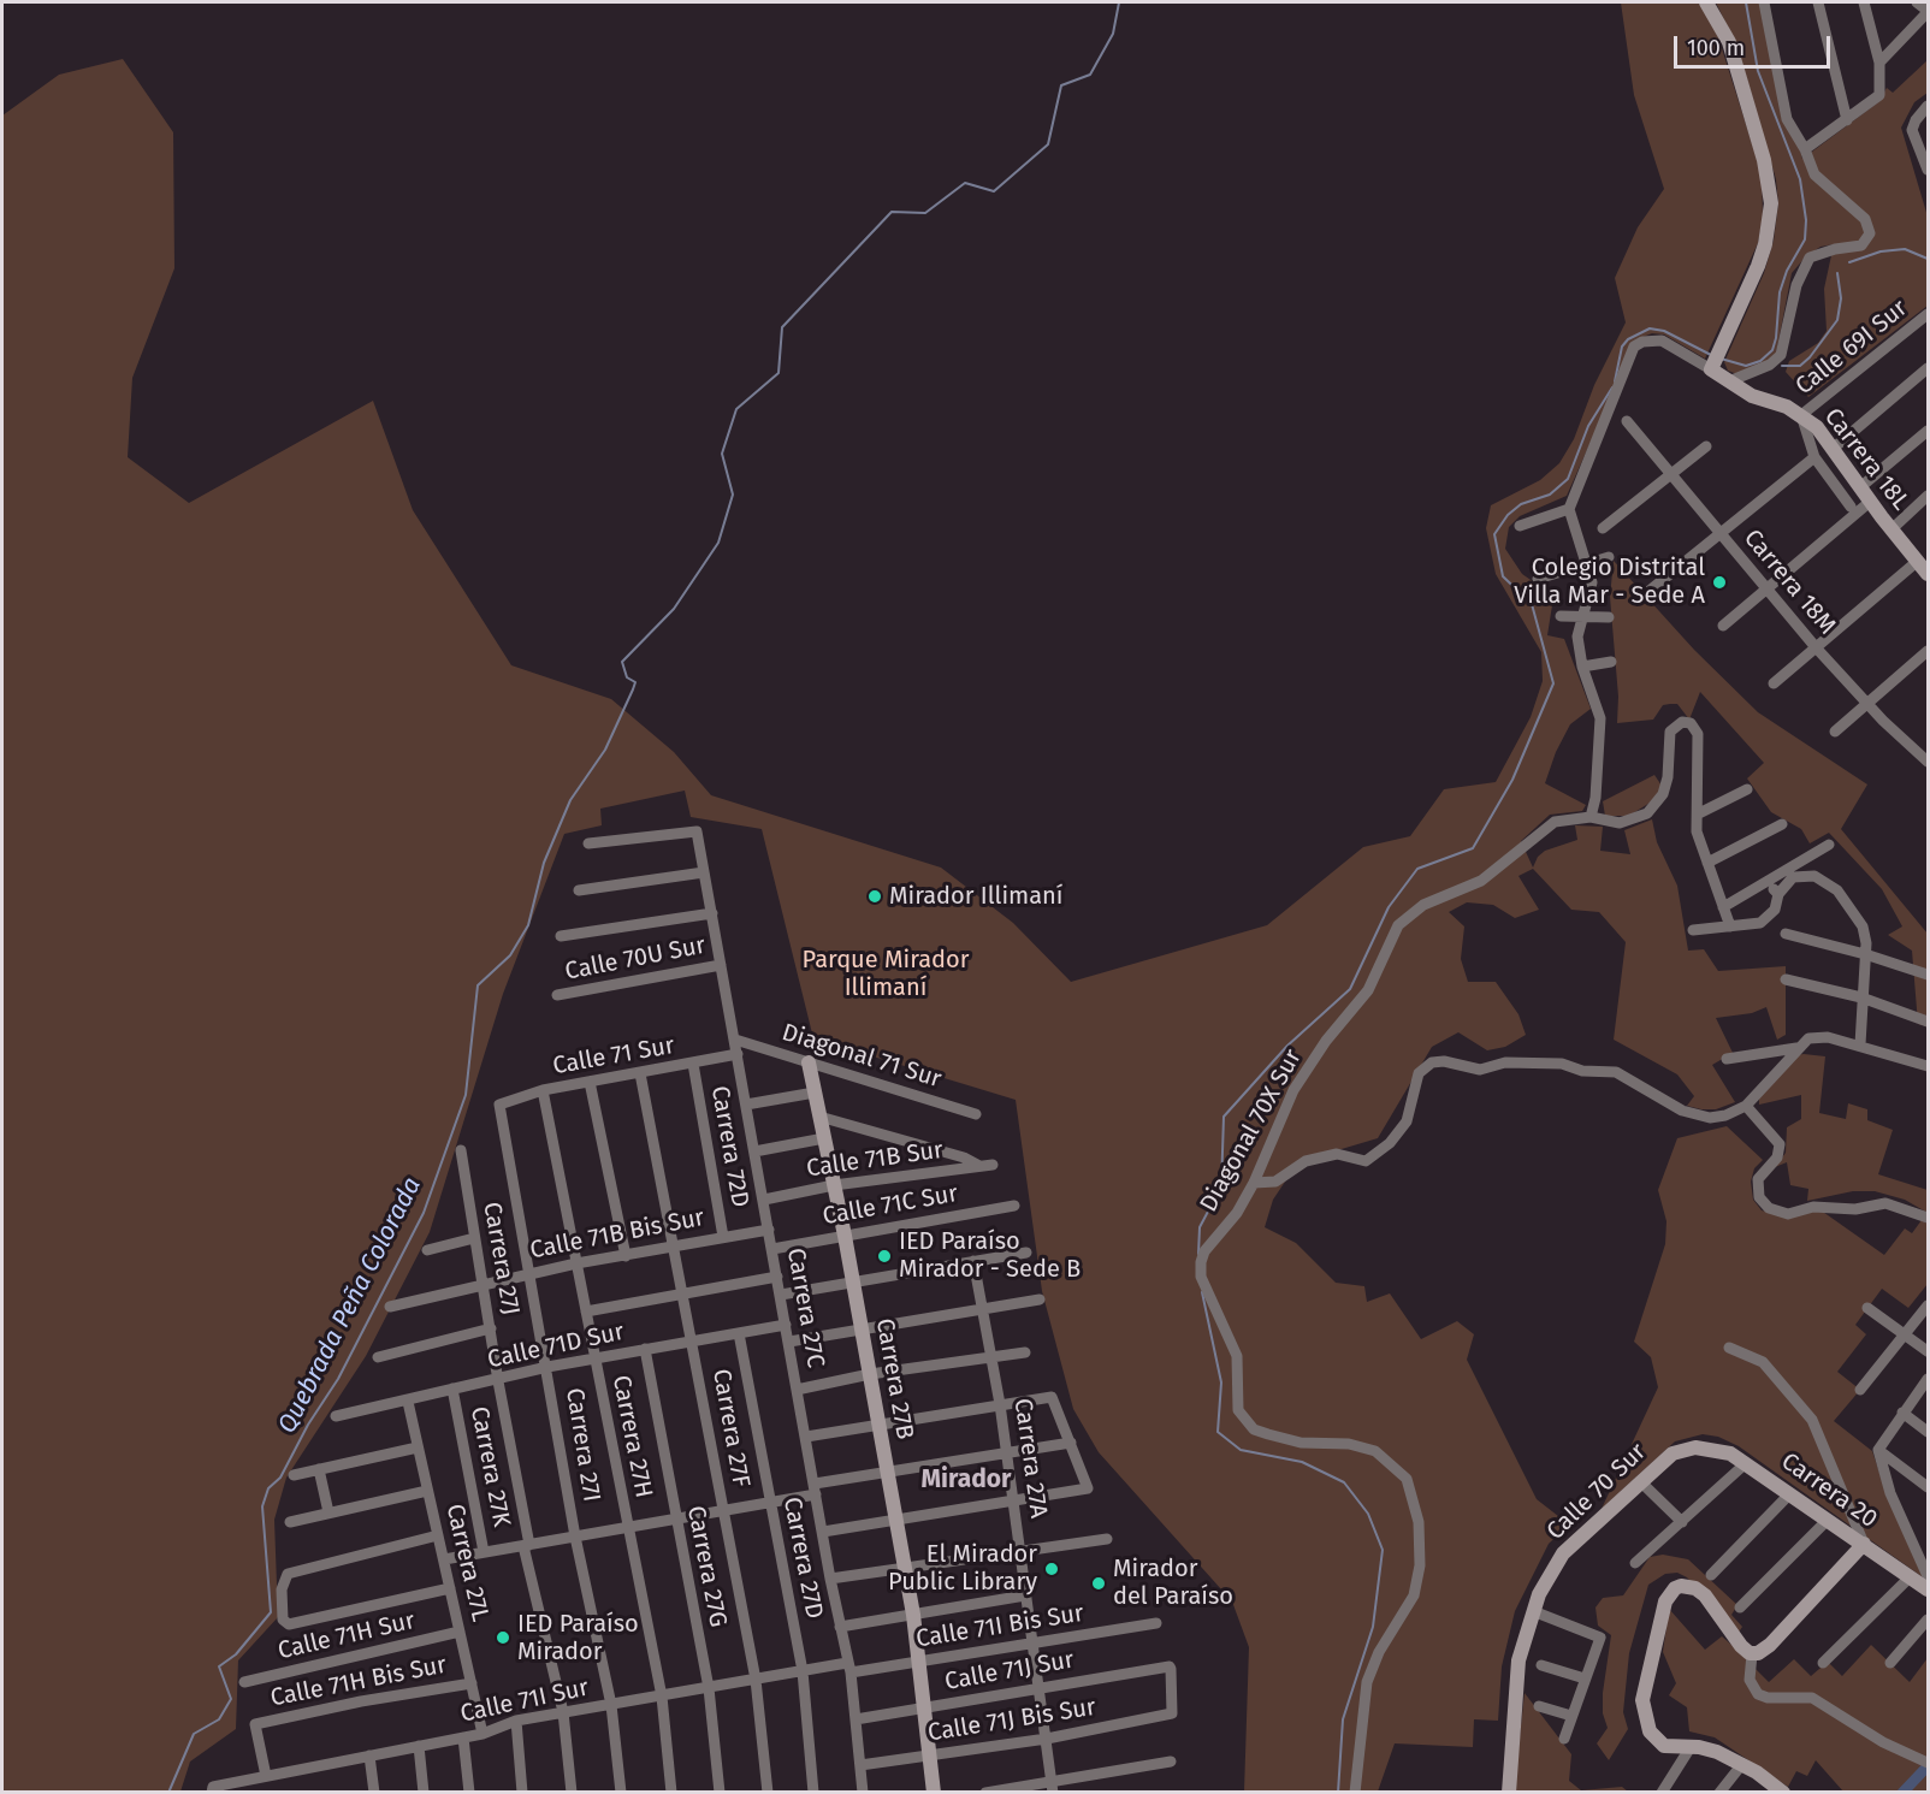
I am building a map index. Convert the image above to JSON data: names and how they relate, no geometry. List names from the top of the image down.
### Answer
{
  "streets": {
    "street": [
      "Calle 69I Sur",
      "Carrera 18L",
      "Carrera 18M",
      "Calle 70U Sur",
      "Calle 71 Sur",
      "Diagonal 71 Sur",
      "Diagonal 70X Sur",
      "Carrera 72D",
      "Calle 71B Sur",
      "Calle 71C Sur",
      "Calle 71B Bis Sur",
      "Carrera 27J",
      "Carrera 27C",
      "Calle 71D Sur",
      "Carrera 27B",
      "Carrera 27F",
      "Carrera 27H",
      "Carrera 27I",
      "Carrera 27A",
      "Carrera 27K",
      "Carrera 20",
      "Calle 70 Sur",
      "Carrera 27D",
      "Carrera 27L",
      "Carrera 27G",
      "Calle 71I Bis Sur",
      "Calle 71H Sur",
      "Calle 71J Sur",
      "Calle 71H Bis Sur",
      "Calle 71I Sur",
      "Calle 71J Bis Sur"
    ]
  },
  "crossings": [
    ["Calle 69I Sur", "Carrera 18L"],
    ["Calle 70U Sur", "Carrera 27C"],
    ["Calle 71 Sur", "Carrera 72D"],
    ["Calle 71 Sur", "Carrera 27C"],
    ["Calle 71 Sur", "Carrera 27F"],
    ["Calle 71 Sur", "Carrera 27H"],
    ["Calle 71 Sur", "Carrera 27I"],
    ["Diagonal 71 Sur", "Carrera 27C"],
    ["Diagonal 71 Sur", "Carrera 27B"],
    ["Carrera 72D", "Calle 71B Bis Sur"],
    ["Calle 71B Sur", "Carrera 27C"],
    ["Calle 71B Sur", "Carrera 27B"],
    ["Calle 71C Sur", "Carrera 27C"],
    ["Calle 71C Sur", "Carrera 27B"],
    ["Calle 71B Bis Sur", "Carrera 27J"],
    ["Calle 71B Bis Sur", "Carrera 27C"],
    ["Calle 71B Bis Sur", "Carrera 27F"],
    ["Calle 71B Bis Sur", "Carrera 27H"],
    ["Calle 71B Bis Sur", "Carrera 27I"],
    ["Carrera 27J", "Calle 71D Sur"],
    ["Carrera 27J", "Calle 71I Sur"],
    ["Carrera 27C", "Calle 71D Sur"],
    ["Carrera 27C", "Calle 71I Bis Sur"],
    ["Carrera 27C", "Calle 71J Sur"],
    ["Carrera 27C", "Calle 71I Sur"],
    ["Carrera 27C", "Calle 71J Bis Sur"],
    ["Calle 71D Sur", "Carrera 27F"],
    ["Calle 71D Sur", "Carrera 27H"],
    ["Calle 71D Sur", "Carrera 27I"],
    ["Calle 71D Sur", "Carrera 27K"],
    ["Calle 71D Sur", "Carrera 27D"],
    ["Calle 71D Sur", "Carrera 27L"],
    ["Calle 71D Sur", "Carrera 27G"],
    ["Carrera 27B", "Calle 71I Bis Sur"],
    ["Carrera 27B", "Calle 71J Sur"],
    ["Carrera 27B", "Calle 71J Bis Sur"],
    ["Carrera 27F", "Calle 71I Sur"],
    ["Carrera 27H", "Calle 71I Sur"],
    ["Carrera 27I", "Calle 71I Sur"],
    ["Carrera 27A", "Calle 71I Bis Sur"],
    ["Carrera 27A", "Calle 71J Sur"],
    ["Carrera 27A", "Calle 71J Bis Sur"],
    ["Carrera 20", "Calle 70 Sur"],
    ["Carrera 27D", "Calle 71I Sur"],
    ["Carrera 27L", "Calle 71H Sur"],
    ["Carrera 27L", "Calle 71H Bis Sur"],
    ["Carrera 27L", "Calle 71I Sur"],
    ["Carrera 27G", "Calle 71I Sur"],
    ["Calle 71I Bis Sur", "Calle 71I Sur"],
    ["Calle 71J Sur", "Calle 71J Bis Sur"],
    ["Calle 71H Bis Sur", "Calle 71I Sur"]
  ],
  "districts": ["Mirador"],
  "water": ["Quebrada Peña Colorada"],
  "parks": ["Parque Mirador Illimaní"],
  "places": [
    "Colegio Distrital Villa Mar - Sede A",
    "Mirador Illimaní",
    "IED Paraíso Mirador - Sede B",
    "El Mirador Public Library",
    "Mirador del Paraíso",
    "IED Paraíso Mirador"
  ],
  "scale_bar": "100 m"
}
